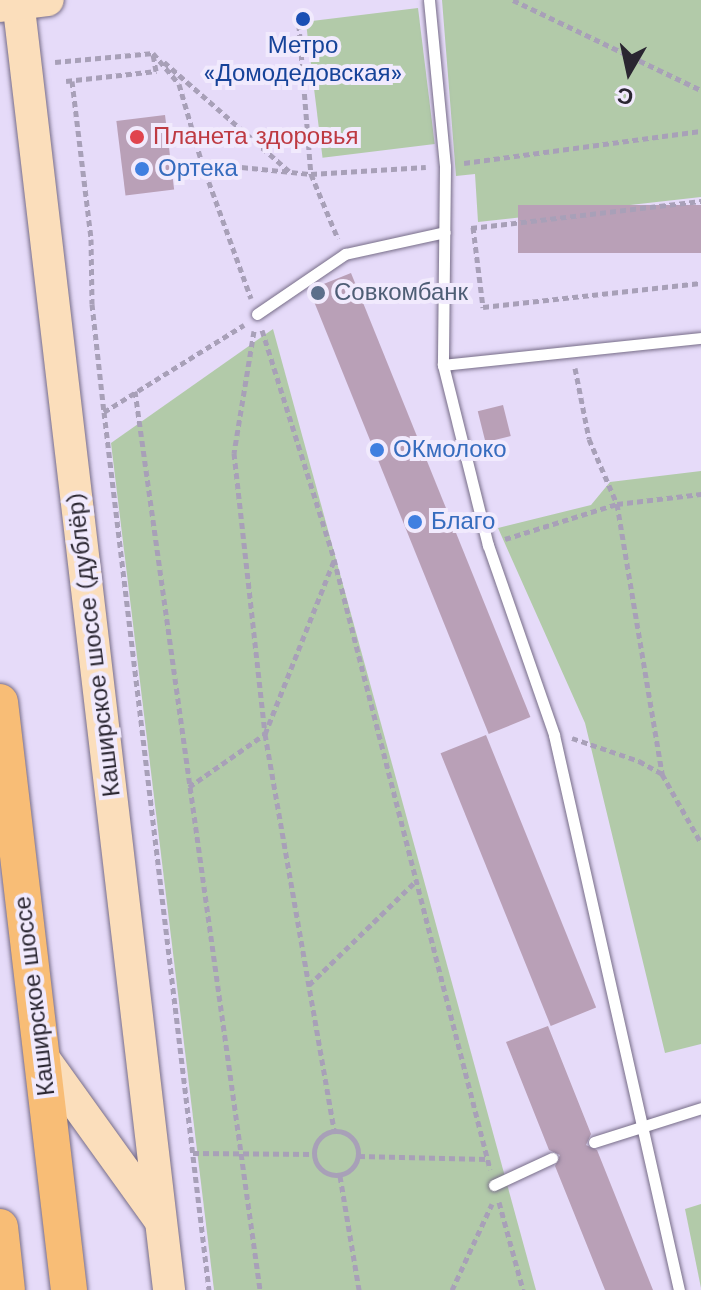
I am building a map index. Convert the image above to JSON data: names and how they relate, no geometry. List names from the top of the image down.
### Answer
{
  "streets": {
    "main road": ["Каширское шоссе (дублёр)", "Каширское шоссе"]
  },
  "places": [
    "Метро «Домодедовская»",
    "Планета здоровья",
    "Ортека",
    "Совкомбанк",
    "ОКмолоко",
    "Благо"
  ],
  "north": "bottom"
}
